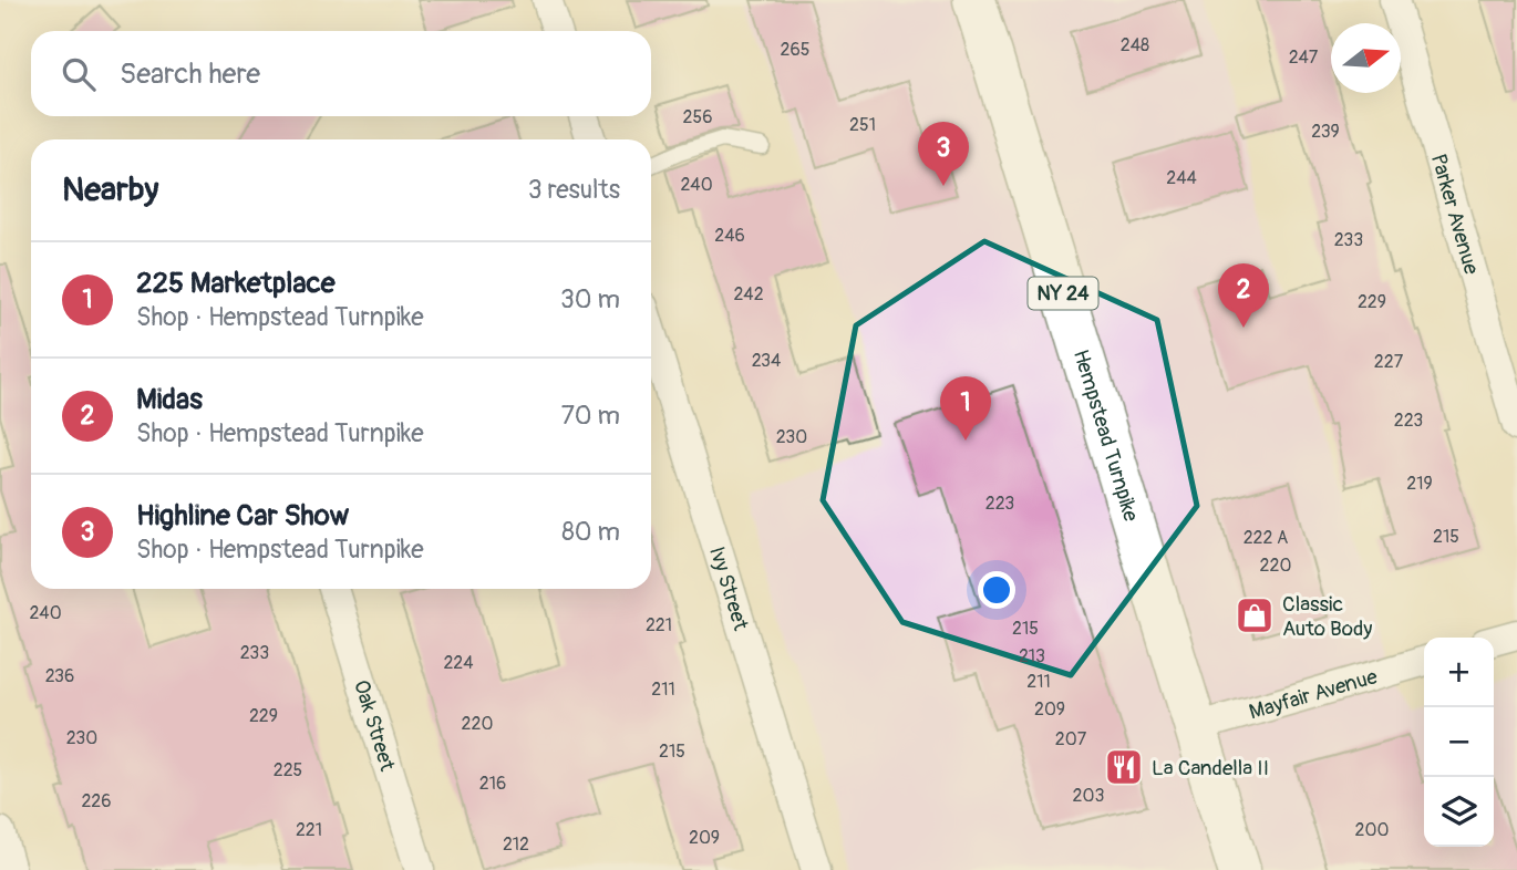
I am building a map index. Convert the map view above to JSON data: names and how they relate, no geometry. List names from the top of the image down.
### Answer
{
  "streets": {
    "main road": ["NY 24", "Hempstead Turnpike"],
    "street": [
      "Parker Avenue",
      "Ivy Street",
      "Mayfair Avenue",
      "Oak Street"
    ]
  },
  "crossings": [
    ["Hempstead Turnpike", "Mayfair Avenue"]
  ],
  "places": {
    "shop": ["Classic Auto Body"],
    "restaurant": ["La Candella II"]
  },
  "house_numbers": [
    "248",
    "265",
    "247",
    "256",
    "251",
    "239",
    "244",
    "240",
    "246",
    "233",
    "242",
    "229",
    "234",
    "227",
    "223",
    "230",
    "219",
    "223",
    "215",
    "222 A",
    "220",
    "240",
    "221",
    "215",
    "233",
    "213",
    "224",
    "236",
    "211",
    "211",
    "209",
    "229",
    "220",
    "230",
    "207",
    "215",
    "225",
    "216",
    "203",
    "226",
    "221",
    "200",
    "209",
    "212"
  ],
  "north": "right",
  "page": {
    "search": "Search here",
    "pins": ["3", "2", "1"],
    "heading": ["Nearby", "3 results"],
    "list": [
      {
        "mark": "1",
        "name": "225 Marketplace",
        "note": "Shop · Hempstead Turnpike",
        "value": "30 m"
      },
      {
        "mark": "2",
        "name": "Midas",
        "note": "Shop · Hempstead Turnpike",
        "value": "70 m"
      },
      {
        "mark": "3",
        "name": "Highline Car Show",
        "note": "Shop · Hempstead Turnpike",
        "value": "80 m"
      }
    ],
    "map_buttons": ["+", "−"]
  }
}
